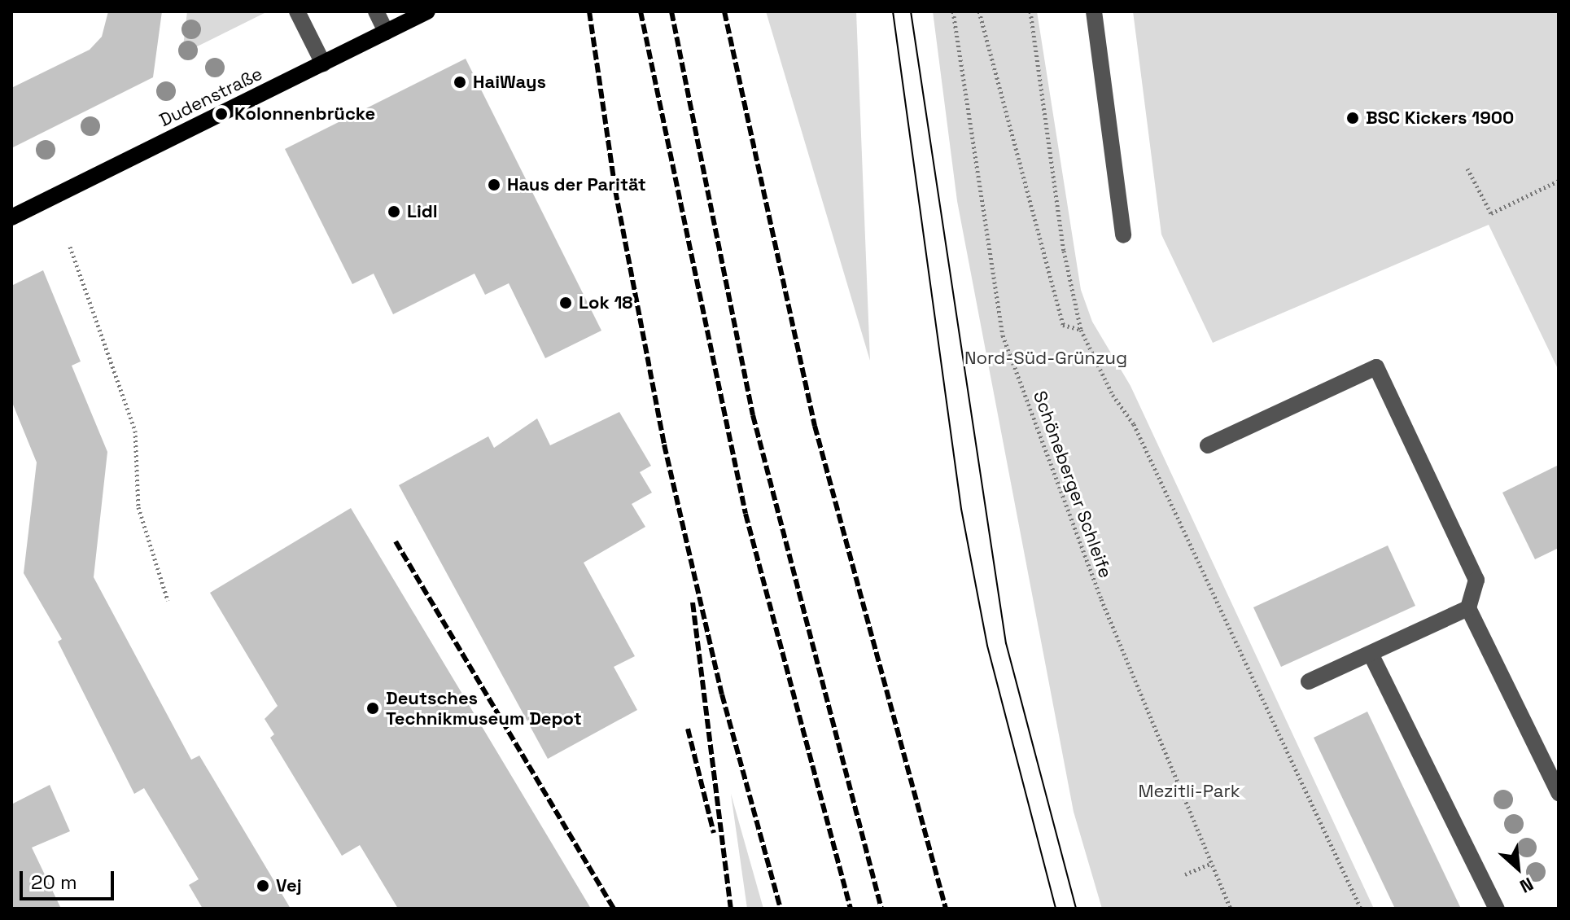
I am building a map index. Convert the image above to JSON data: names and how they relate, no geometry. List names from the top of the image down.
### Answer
{
  "streets": {
    "main road": ["Dudenstraße"],
    "path": ["Schöneberger Schleife"]
  },
  "parks": ["Nord-Süd-Grünzug", "Mezitli-Park"],
  "places": [
    "HaiWays",
    "Kolonnenbrücke",
    "BSC Kickers 1900",
    "Haus der Parität",
    "Lidl",
    "Lok 18",
    "Deutsches Technikmuseum Depot",
    "Vej"
  ],
  "scale_bar": "20 m",
  "north": "bottom right"
}
